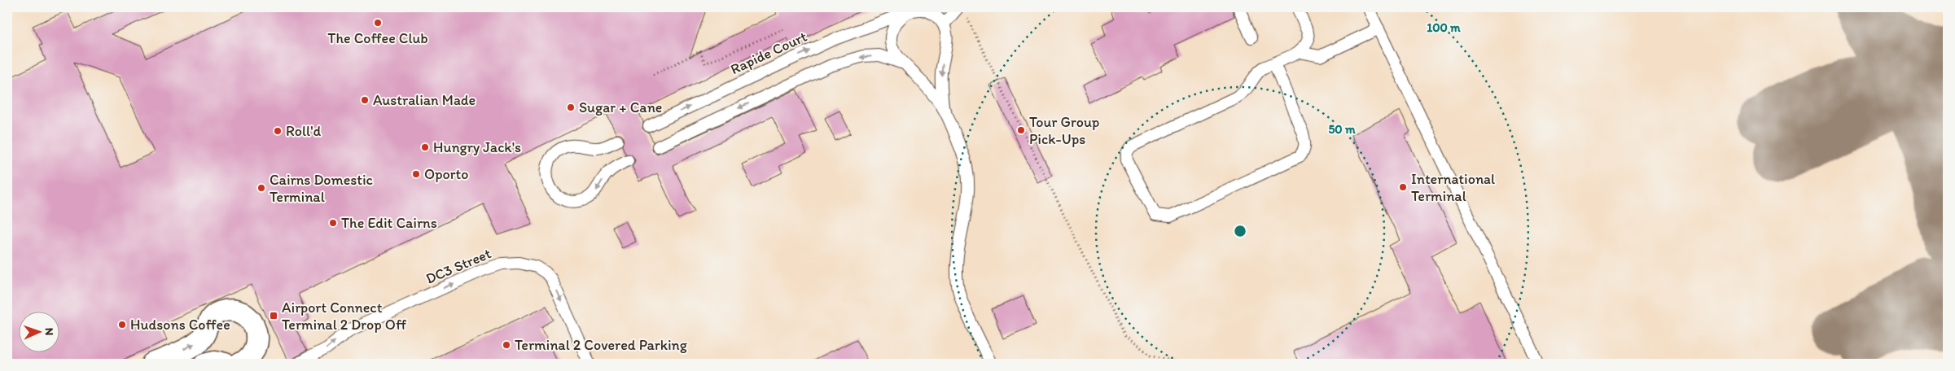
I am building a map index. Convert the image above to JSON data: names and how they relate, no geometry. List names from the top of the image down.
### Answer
{
  "streets": {
    "lane": ["Rapide Court", "DC3 Street"]
  },
  "places": {
    "other": [
      "The Coffee Club",
      "Australian Made",
      "Sugar + Cane",
      "Tour Group Pick-Ups",
      "Roll'd",
      "Hungry Jack's",
      "Oporto",
      "International Terminal",
      "Cairns Domestic Terminal",
      "The Edit Cairns",
      "Hudsons Coffee",
      "Terminal 2 Covered Parking"
    ],
    "transit": ["Airport Connect Terminal 2 Drop Off"]
  },
  "north": "right",
  "rings": ["100 m", "50 m"]
}
